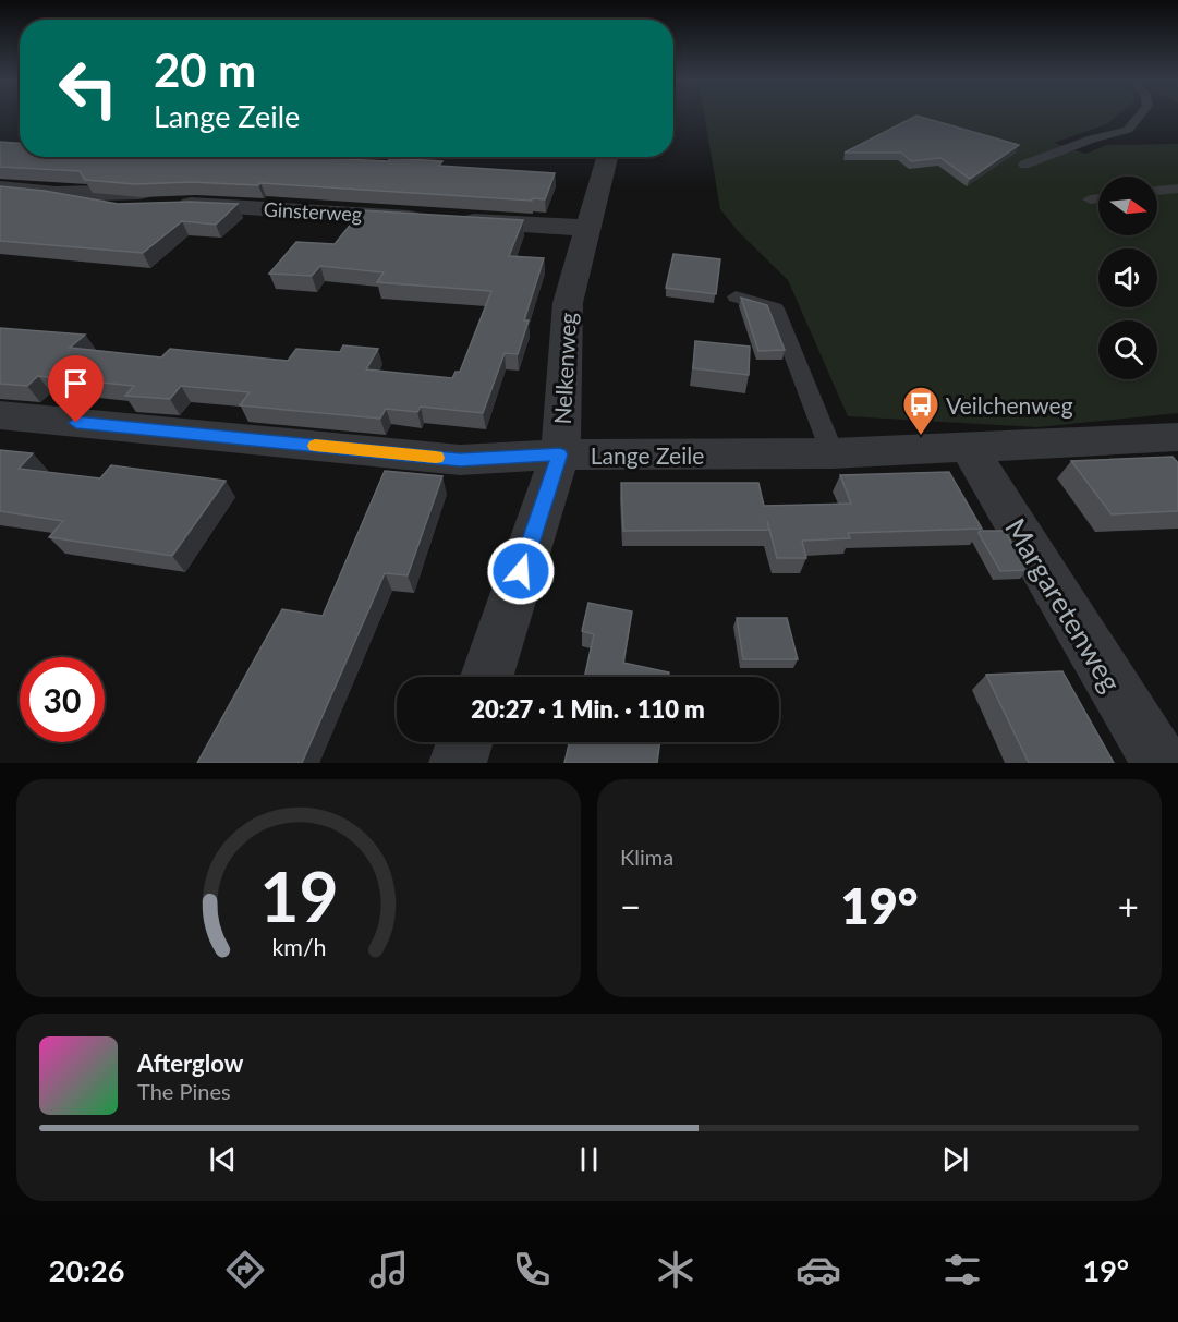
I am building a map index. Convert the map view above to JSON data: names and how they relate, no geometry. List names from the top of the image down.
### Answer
{
  "streets": {
    "street": [
      "Ginsterweg",
      "Nelkenweg",
      "Lange Zeile",
      "Margaretenweg"
    ]
  },
  "crossings": [
    ["Ginsterweg", "Nelkenweg"],
    ["Nelkenweg", "Lange Zeile"],
    ["Lange Zeile", "Margaretenweg"]
  ],
  "places": {
    "bus stop": ["Veilchenweg"]
  },
  "north": "right",
  "page": {
    "turn": ["20 m", "Lange Zeile"],
    "limit": "30",
    "trip": "20:27 · 1 Min. · 110 m",
    "tile": "Klima",
    "heat": ["−", "19°", "+"],
    "song": ["Afterglow", "The Pines"],
    "tabs": ["20:26", "19°"],
    "gauge": ["19", "km/h"]
  }
}
